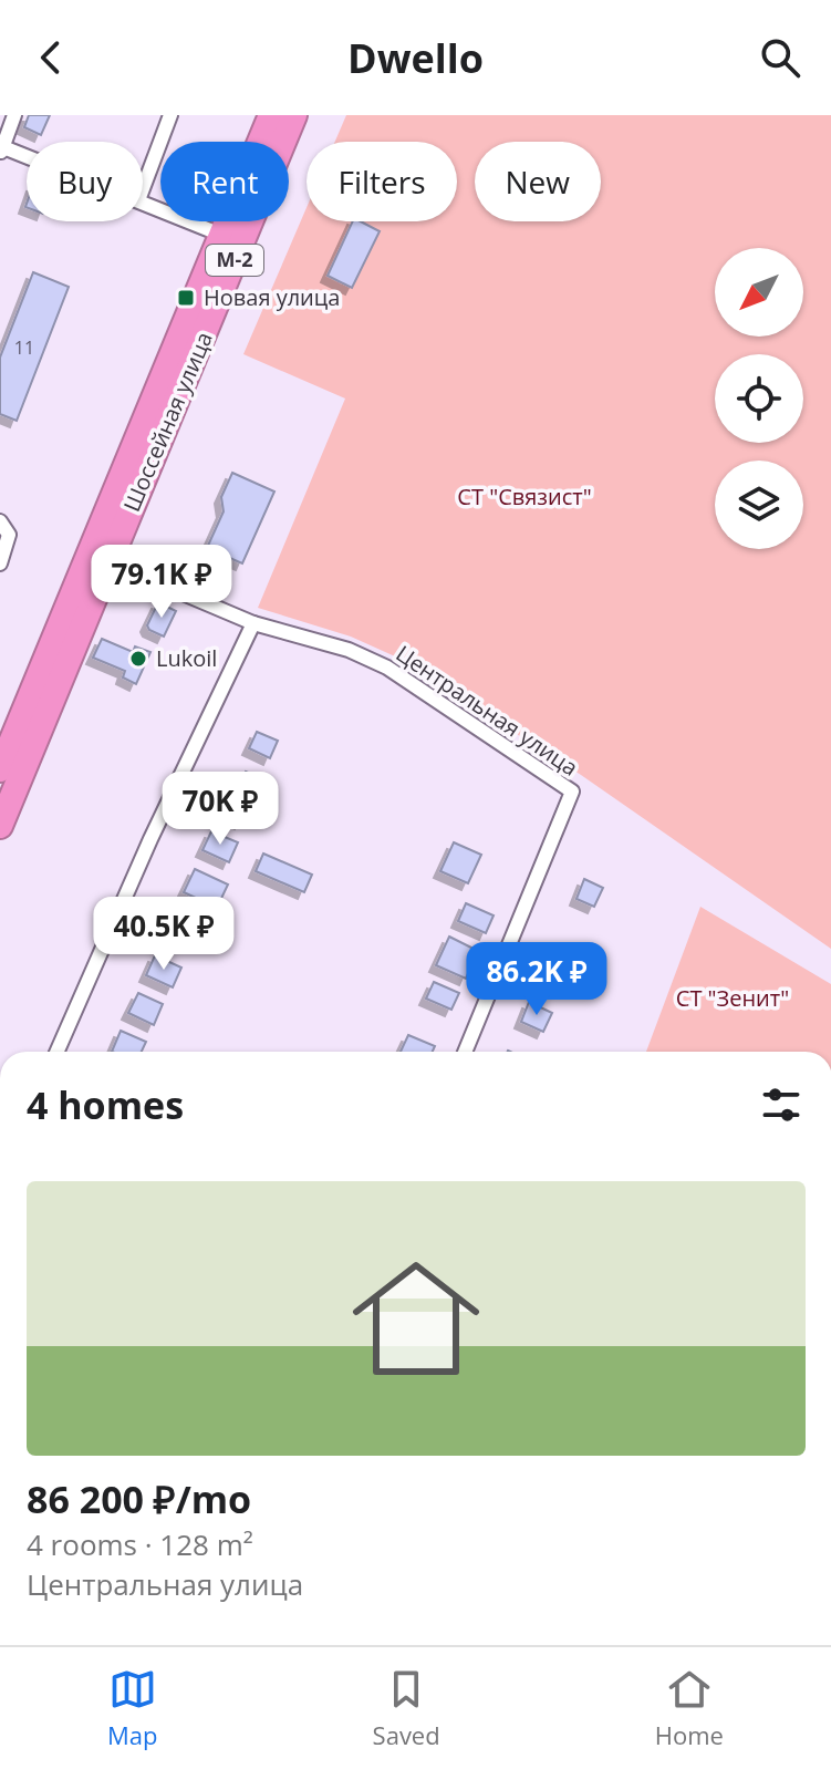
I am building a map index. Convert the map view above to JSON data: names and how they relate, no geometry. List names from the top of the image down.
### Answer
{
  "streets": {
    "highway": ["М-2", "Шоссейная улица"],
    "street": ["Центральная улица"]
  },
  "crossings": [
    ["Шоссейная улица", "Центральная улица"]
  ],
  "parks": ["СТ \"Связист\"", "СТ \"Зенит\""],
  "places": {
    "transit": ["Новая улица"],
    "other": ["Lukoil"]
  },
  "house_numbers": ["11"],
  "north": "bottom left",
  "page": {
    "header": "Dwello",
    "chip": [
      "Buy",
      "Rent",
      "Filters",
      "New"
    ],
    "price": [
      "79.1K ₽",
      "70K ₽",
      "40.5K ₽",
      "86.2K ₽"
    ],
    "heading": "4 homes",
    "list": [
      {
        "name": "86 200 ₽/mo",
        "note": "4 rooms · 128 m² · Центральная улица"
      }
    ],
    "tabs": ["Map", "Saved", "Home"]
  }
}
